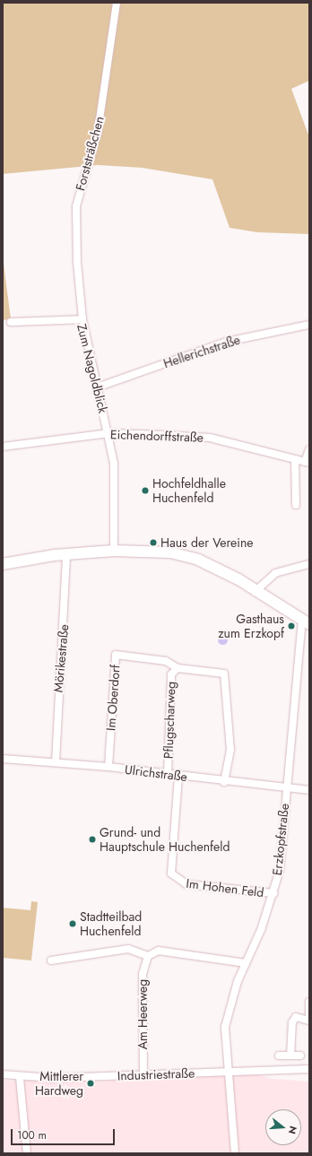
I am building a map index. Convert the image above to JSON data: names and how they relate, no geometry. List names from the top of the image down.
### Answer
{
  "streets": {
    "street": [
      "Forststräßchen",
      "Hellerichstraße",
      "Zum Nagoldblick",
      "Eichendorffstraße",
      "Mörikestraße",
      "Im Oberdorf",
      "Pflugscharweg",
      "Ulrichstraße",
      "Erzkopfstraße",
      "Im Hohen Feld",
      "Am Heerweg",
      "Industriestraße"
    ]
  },
  "crossings": [
    ["Forststräßchen", "Zum Nagoldblick"],
    ["Hellerichstraße", "Zum Nagoldblick"],
    ["Zum Nagoldblick", "Eichendorffstraße"],
    ["Mörikestraße", "Ulrichstraße"],
    ["Im Oberdorf", "Pflugscharweg"],
    ["Im Oberdorf", "Ulrichstraße"],
    ["Pflugscharweg", "Ulrichstraße"],
    ["Ulrichstraße", "Erzkopfstraße"],
    ["Ulrichstraße", "Im Hohen Feld"],
    ["Erzkopfstraße", "Im Hohen Feld"],
    ["Erzkopfstraße", "Industriestraße"],
    ["Am Heerweg", "Industriestraße"]
  ],
  "places": [
    "Hochfeldhalle Huchenfeld",
    "Haus der Vereine",
    "Gasthaus zum Erzkopf",
    "Grund- und Hauptschule Huchenfeld",
    "Stadtteilbad Huchenfeld",
    "Mittlerer Hardweg"
  ],
  "scale_bar": "100 m",
  "north": "right"
}
